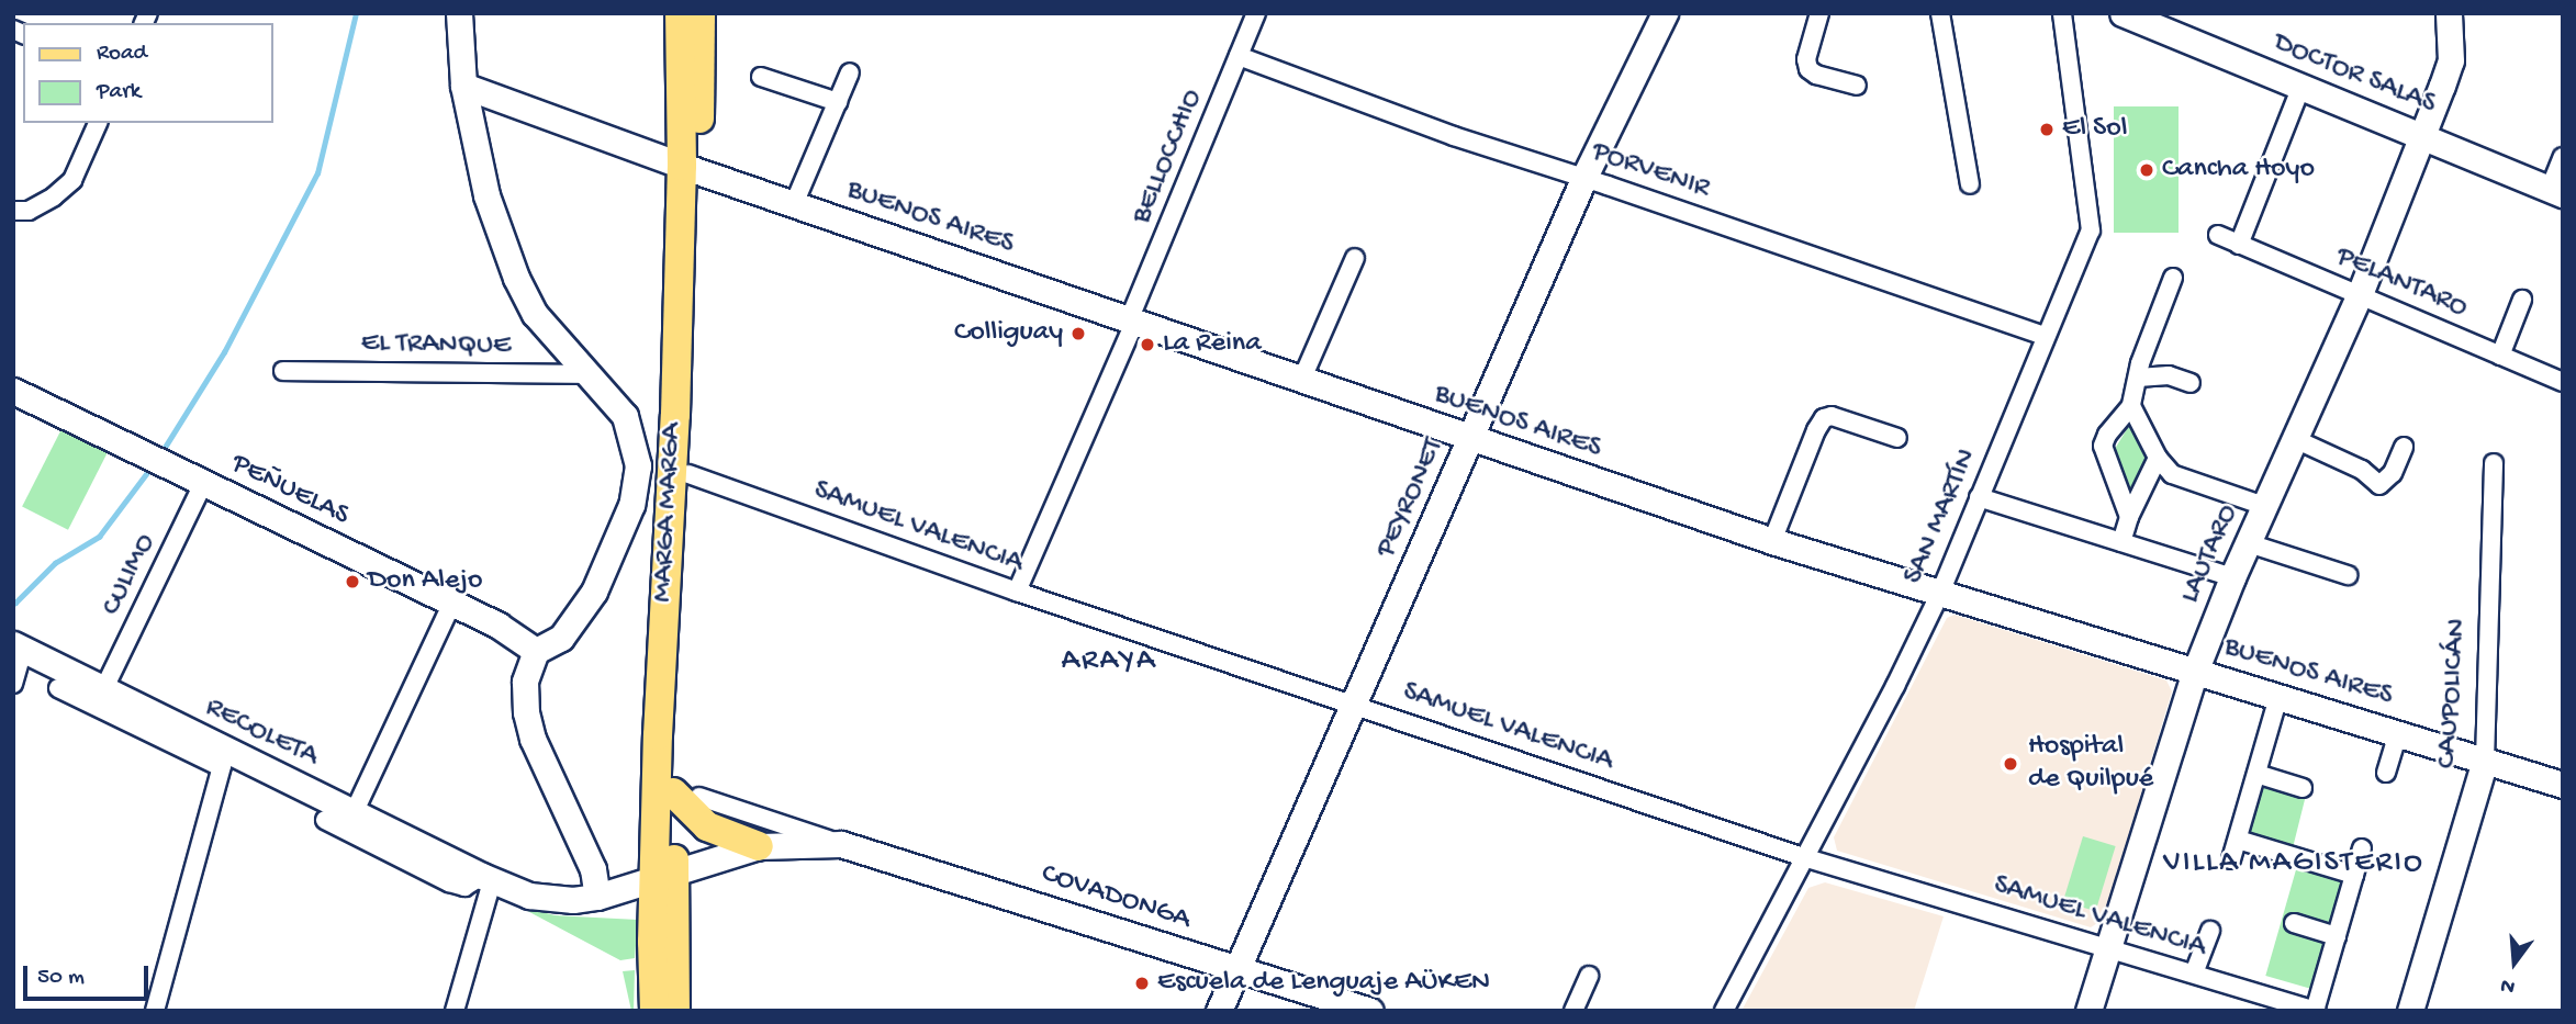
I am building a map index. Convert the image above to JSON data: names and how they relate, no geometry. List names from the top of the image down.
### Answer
{
  "streets": {
    "main road": [
      "DOCTOR SALAS",
      "BUENOS AIRES",
      "PEÑUELAS",
      "PEYRONET",
      "MARGA MARGA",
      "LAUTARO",
      "CAUPOLICÁN",
      "RECOLETA",
      "COVADONGA"
    ],
    "street": [
      "BELLOCCHIO",
      "PORVENIR",
      "PELANTARO",
      "EL TRANQUE",
      "SAN MARTÍN",
      "SAMUEL VALENCIA",
      "CULIMO"
    ]
  },
  "crossings": [
    ["DOCTOR SALAS", "LAUTARO"],
    ["BELLOCCHIO", "PORVENIR"],
    ["BELLOCCHIO", "BUENOS AIRES"],
    ["BELLOCCHIO", "SAMUEL VALENCIA"],
    ["PORVENIR", "PEYRONET"],
    ["PORVENIR", "SAN MARTÍN"],
    ["BUENOS AIRES", "PEYRONET"],
    ["BUENOS AIRES", "MARGA MARGA"],
    ["BUENOS AIRES", "SAN MARTÍN"],
    ["BUENOS AIRES", "LAUTARO"],
    ["BUENOS AIRES", "CAUPOLICÁN"],
    ["PELANTARO", "LAUTARO"],
    ["PEÑUELAS", "CULIMO"],
    ["PEYRONET", "SAMUEL VALENCIA"],
    ["PEYRONET", "COVADONGA"],
    ["MARGA MARGA", "SAMUEL VALENCIA"],
    ["MARGA MARGA", "RECOLETA"],
    ["MARGA MARGA", "COVADONGA"],
    ["SAN MARTÍN", "SAMUEL VALENCIA"],
    ["SAMUEL VALENCIA", "LAUTARO"],
    ["CULIMO", "RECOLETA"],
    ["RECOLETA", "COVADONGA"]
  ],
  "districts": ["ARAYA", "VILLA MAGISTERIO"],
  "places": [
    "El Sol",
    "Cancha Hoyo",
    "Colliguay",
    "La Reina",
    "Don Alejo",
    "Hospital de Quilpué",
    "Escuela de Lenguaje AÜKEN"
  ],
  "legend": ["Road", "Park"],
  "scale_bar": "50 m",
  "north": "bottom"
}
